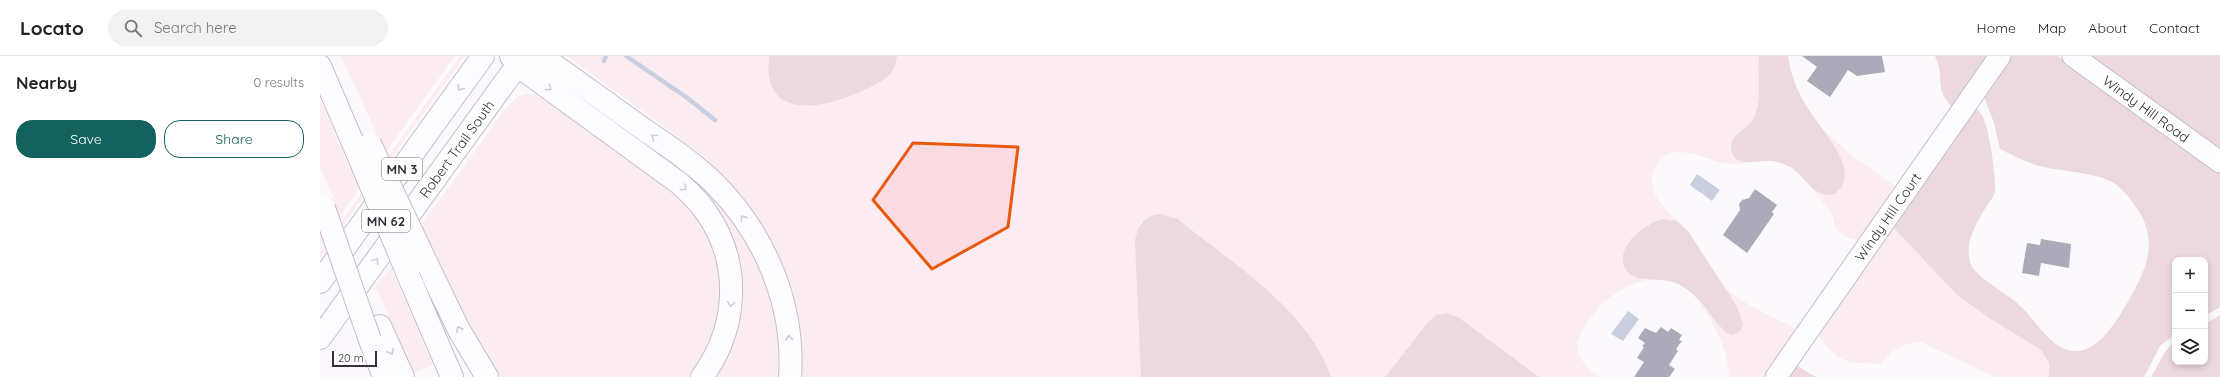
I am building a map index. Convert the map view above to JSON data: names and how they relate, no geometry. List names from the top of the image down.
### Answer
{
  "streets": {
    "main road": ["Robert Trail South", "MN 3", "MN 62"],
    "street": ["Windy Hill Road", "Windy Hill Court"]
  },
  "scale_bar": "20 m",
  "page": {
    "header": "Locato",
    "search": "Search here",
    "nav": [
      "Home",
      "Map",
      "About",
      "Contact"
    ],
    "heading": ["Nearby", "0 results"],
    "buttons": ["Save", "Share"],
    "map_buttons": ["+", "−"],
    "scale": "20 m"
  }
}
